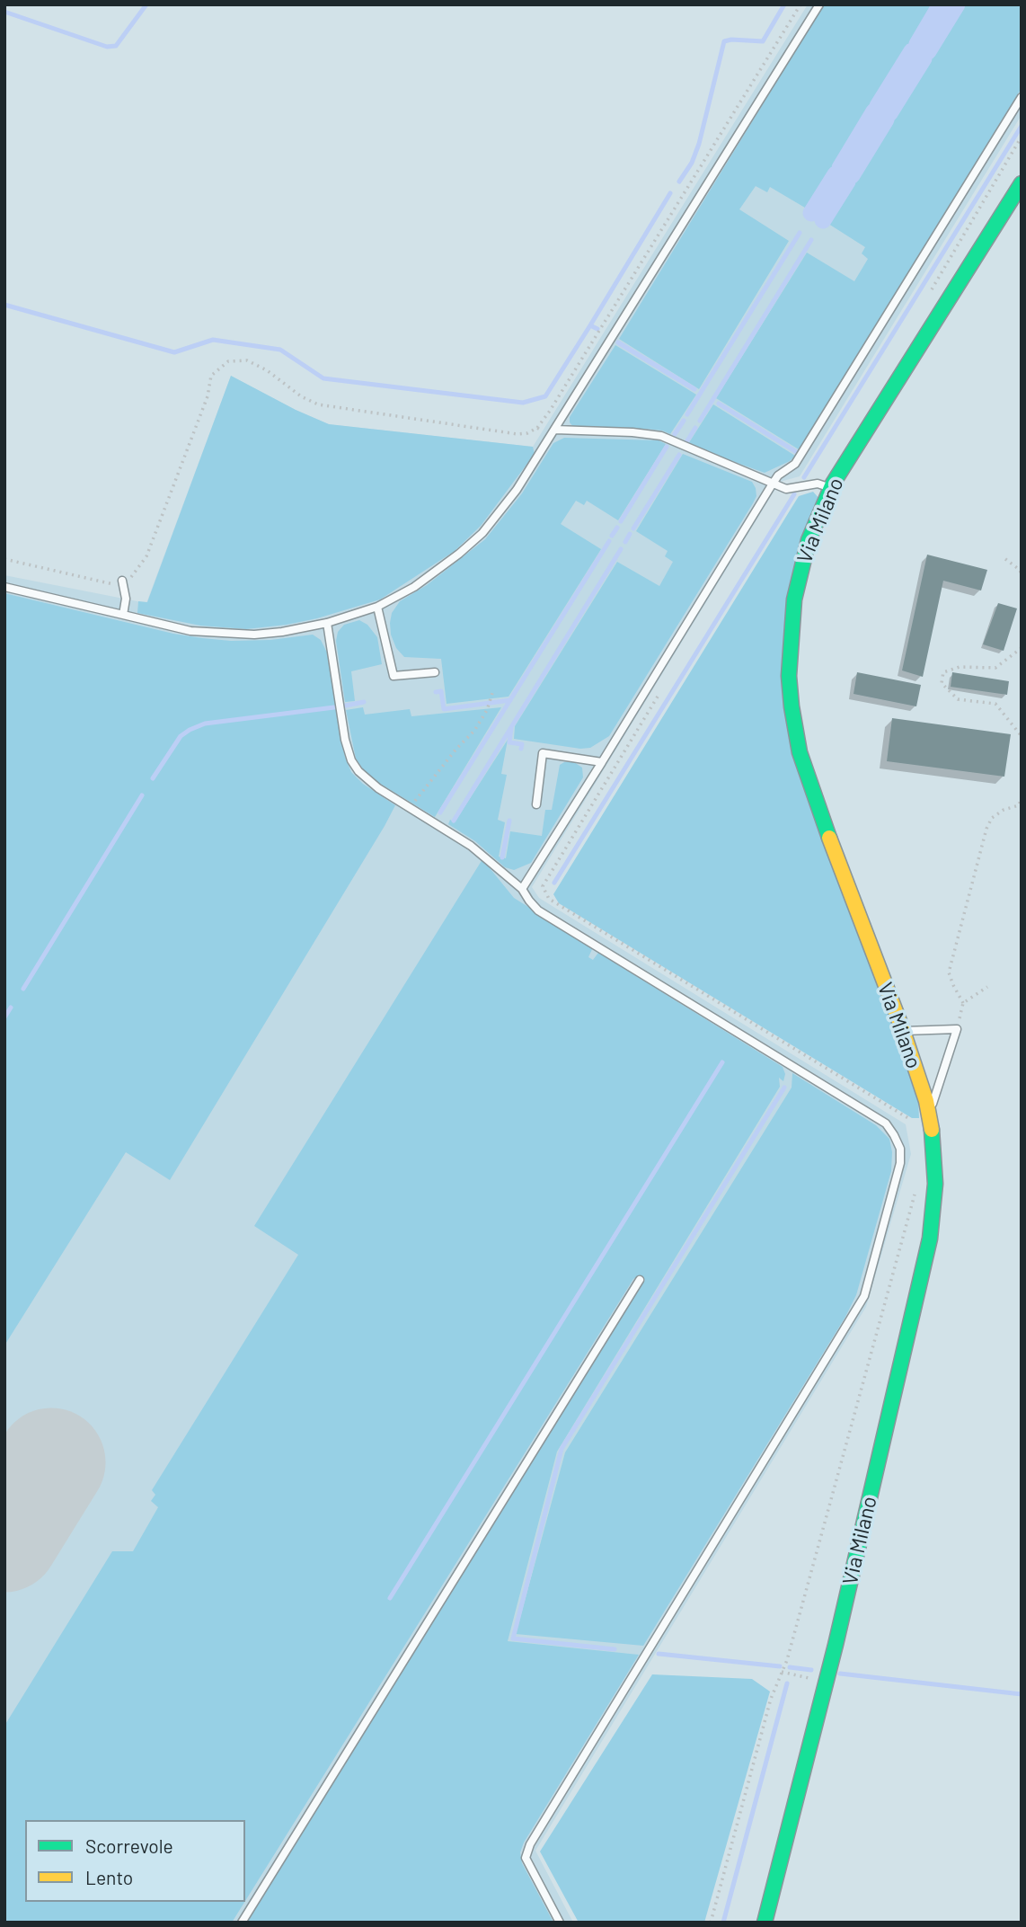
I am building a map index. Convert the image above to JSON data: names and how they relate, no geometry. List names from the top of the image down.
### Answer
{
  "streets": {
    "street": ["Via Milano"]
  },
  "legend": ["Scorrevole", "Lento"]
}
